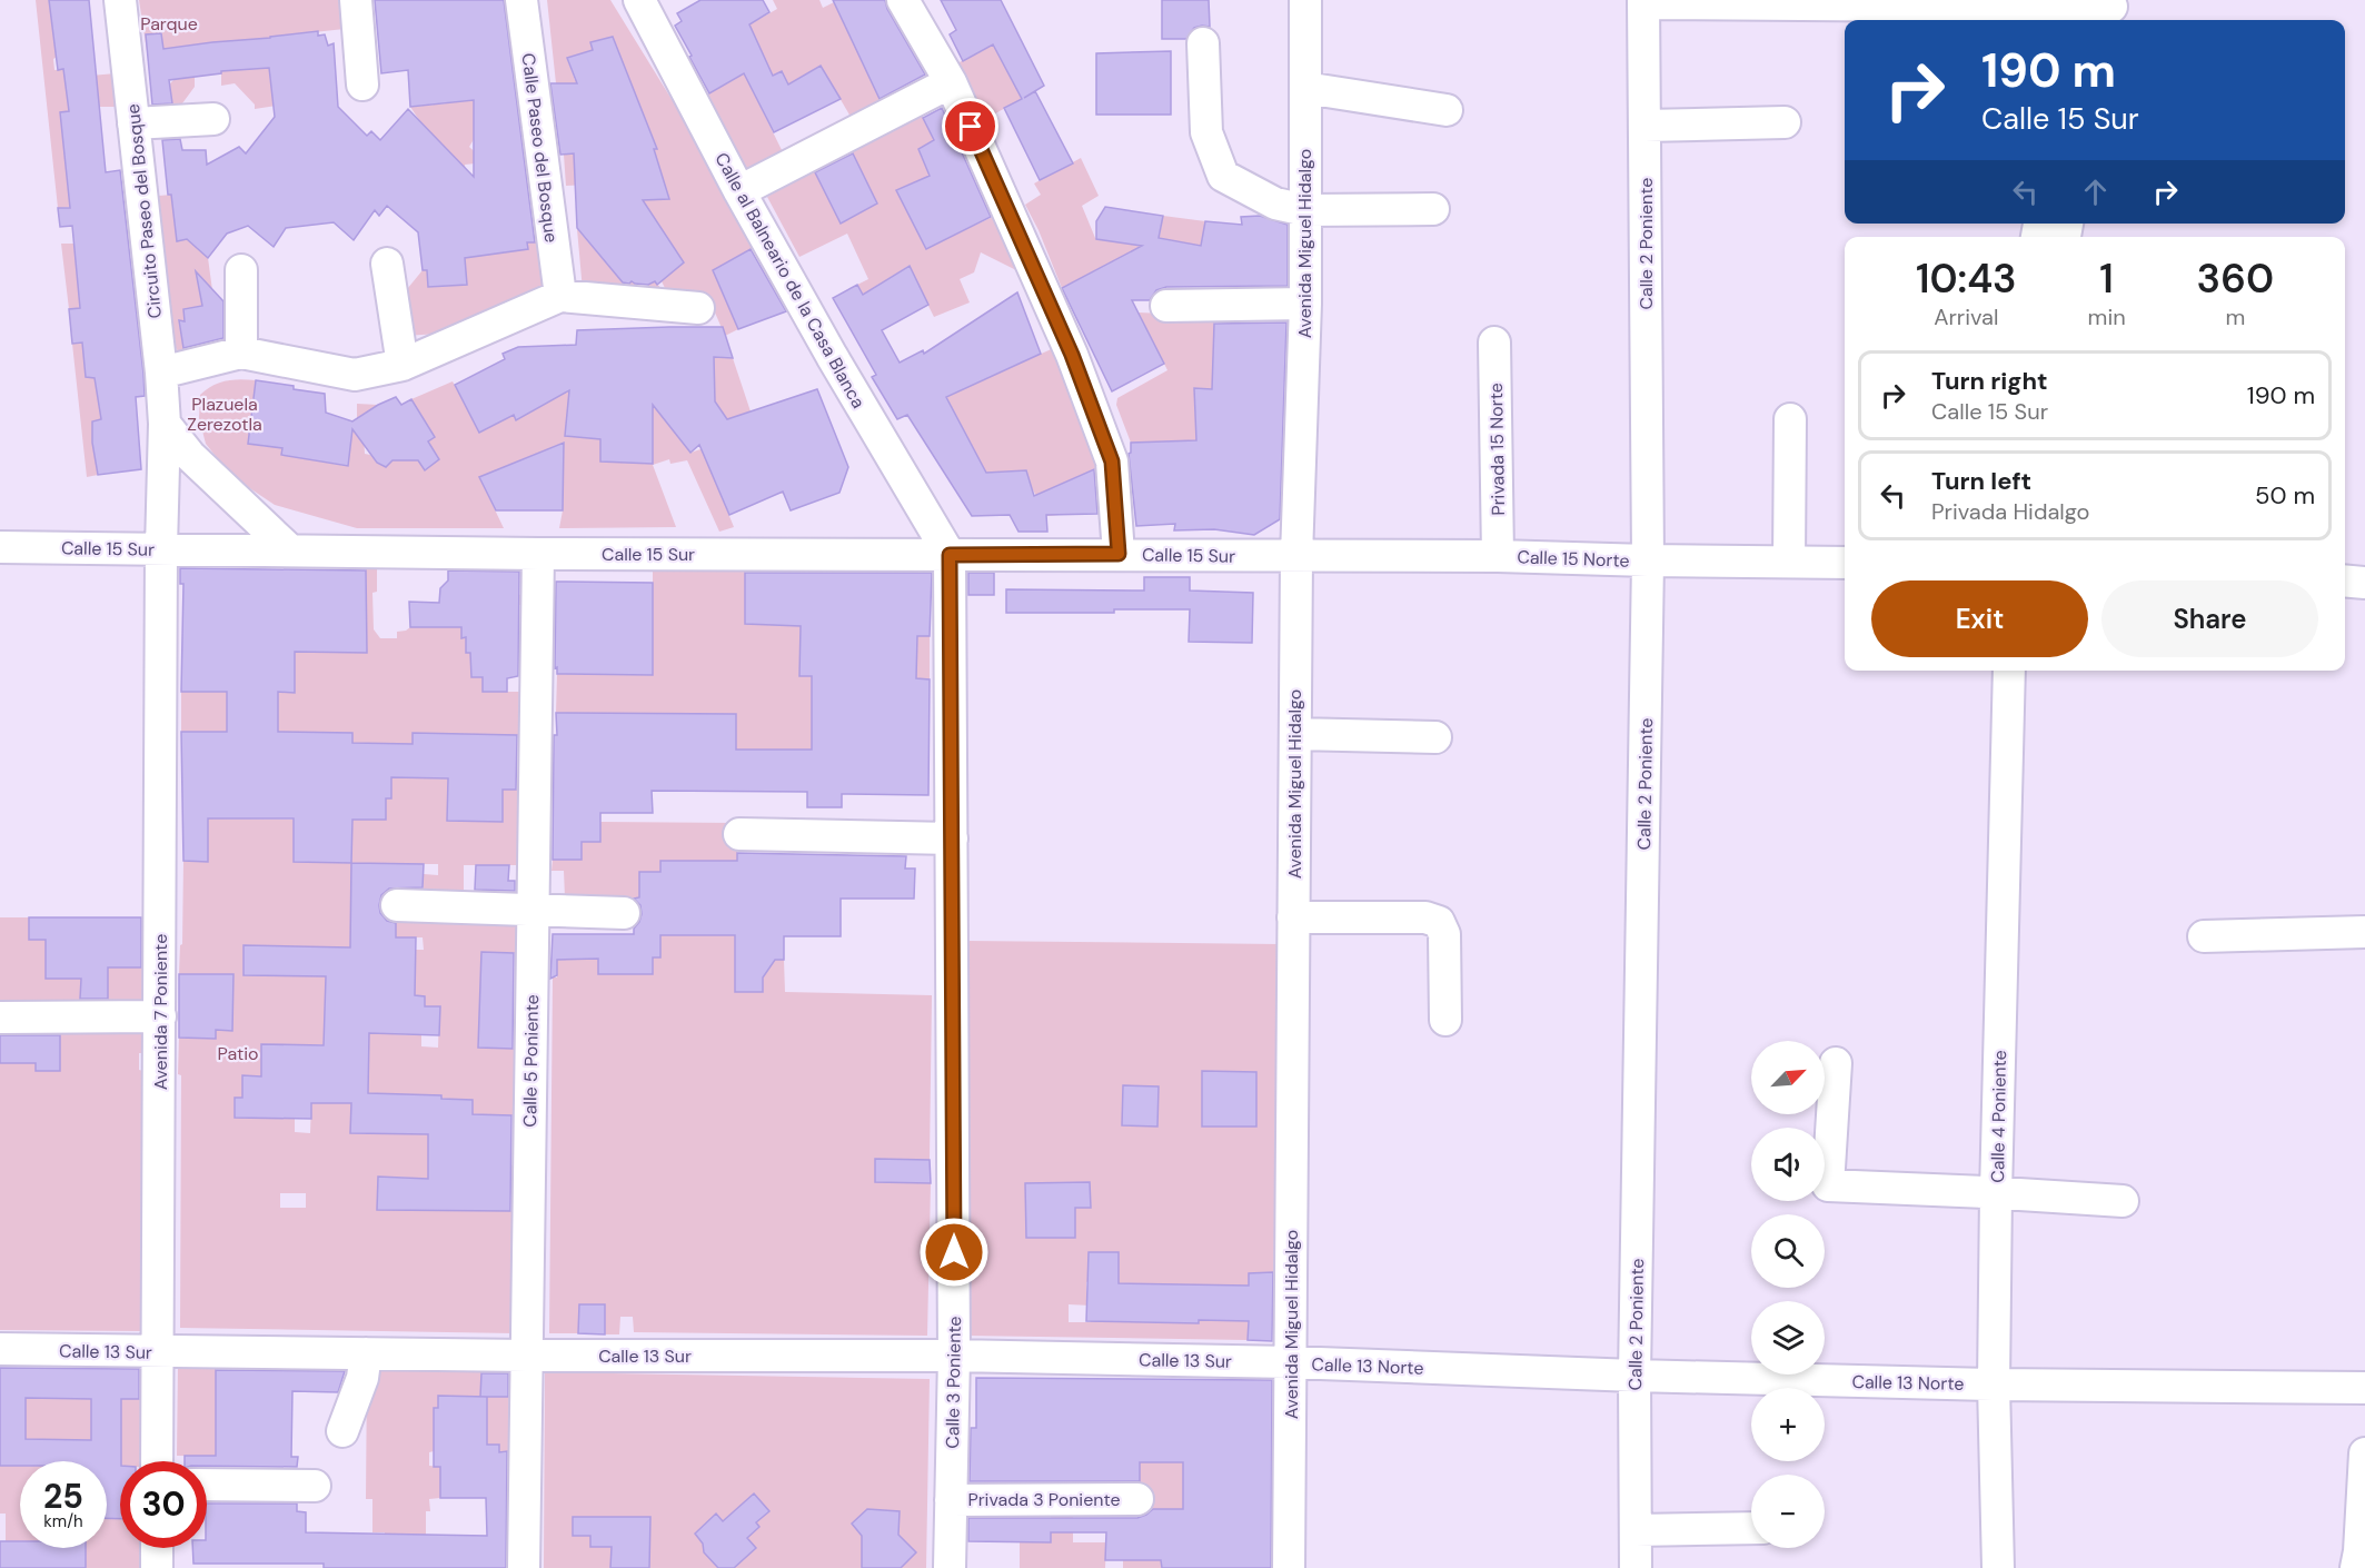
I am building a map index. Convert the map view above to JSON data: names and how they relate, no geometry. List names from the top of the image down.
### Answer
{
  "streets": {
    "street": [
      "Calle Paseo del Bosque",
      "Circuito Paseo del Bosque",
      "Avenida Miguel Hidalgo",
      "Calle 2 Poniente",
      "Calle al Balneario de la Casa Blanca",
      "Privada 15 Norte",
      "Calle 15 Sur",
      "Calle 15 Norte",
      "Avenida 7 Poniente",
      "Calle 5 Poniente",
      "Calle 4 Poniente",
      "Calle 13 Sur",
      "Calle 13 Norte",
      "Calle 3 Poniente",
      "Privada 3 Poniente"
    ]
  },
  "crossings": [
    ["Circuito Paseo del Bosque", "Calle 15 Sur"],
    ["Circuito Paseo del Bosque", "Avenida 7 Poniente"],
    ["Avenida Miguel Hidalgo", "Calle 15 Sur"],
    ["Avenida Miguel Hidalgo", "Calle 15 Norte"],
    ["Avenida Miguel Hidalgo", "Calle 13 Sur"],
    ["Avenida Miguel Hidalgo", "Calle 13 Norte"],
    ["Calle 2 Poniente", "Calle 15 Norte"],
    ["Calle 2 Poniente", "Calle 13 Norte"],
    ["Calle al Balneario de la Casa Blanca", "Calle 15 Sur"],
    ["Calle al Balneario de la Casa Blanca", "Calle 3 Poniente"],
    ["Privada 15 Norte", "Calle 15 Norte"],
    ["Calle 15 Sur", "Calle 15 Norte"],
    ["Calle 15 Sur", "Avenida 7 Poniente"],
    ["Calle 15 Sur", "Calle 5 Poniente"],
    ["Calle 15 Sur", "Calle 3 Poniente"],
    ["Avenida 7 Poniente", "Calle 13 Sur"],
    ["Calle 5 Poniente", "Calle 13 Sur"],
    ["Calle 4 Poniente", "Calle 13 Norte"],
    ["Calle 13 Sur", "Calle 13 Norte"],
    ["Calle 13 Sur", "Calle 3 Poniente"],
    ["Calle 3 Poniente", "Privada 3 Poniente"]
  ],
  "parks": ["Parque", "Plazuela Zerezotla", "Patio"],
  "north": "top right",
  "page": {
    "turn": ["190 m", "Calle 15 Sur"],
    "eta": [
      "10:43",
      "Arrival",
      "1",
      "min",
      "360",
      "m"
    ],
    "list": [
      {
        "name": "Turn right",
        "note": "Calle 15 Sur",
        "value": "190 m"
      },
      {
        "name": "Turn left",
        "note": "Privada Hidalgo",
        "value": "50 m"
      }
    ],
    "buttons": ["Exit", "Share"],
    "map_buttons": ["+", "−"],
    "speed": "25 km/h",
    "limit": "30"
  }
}
